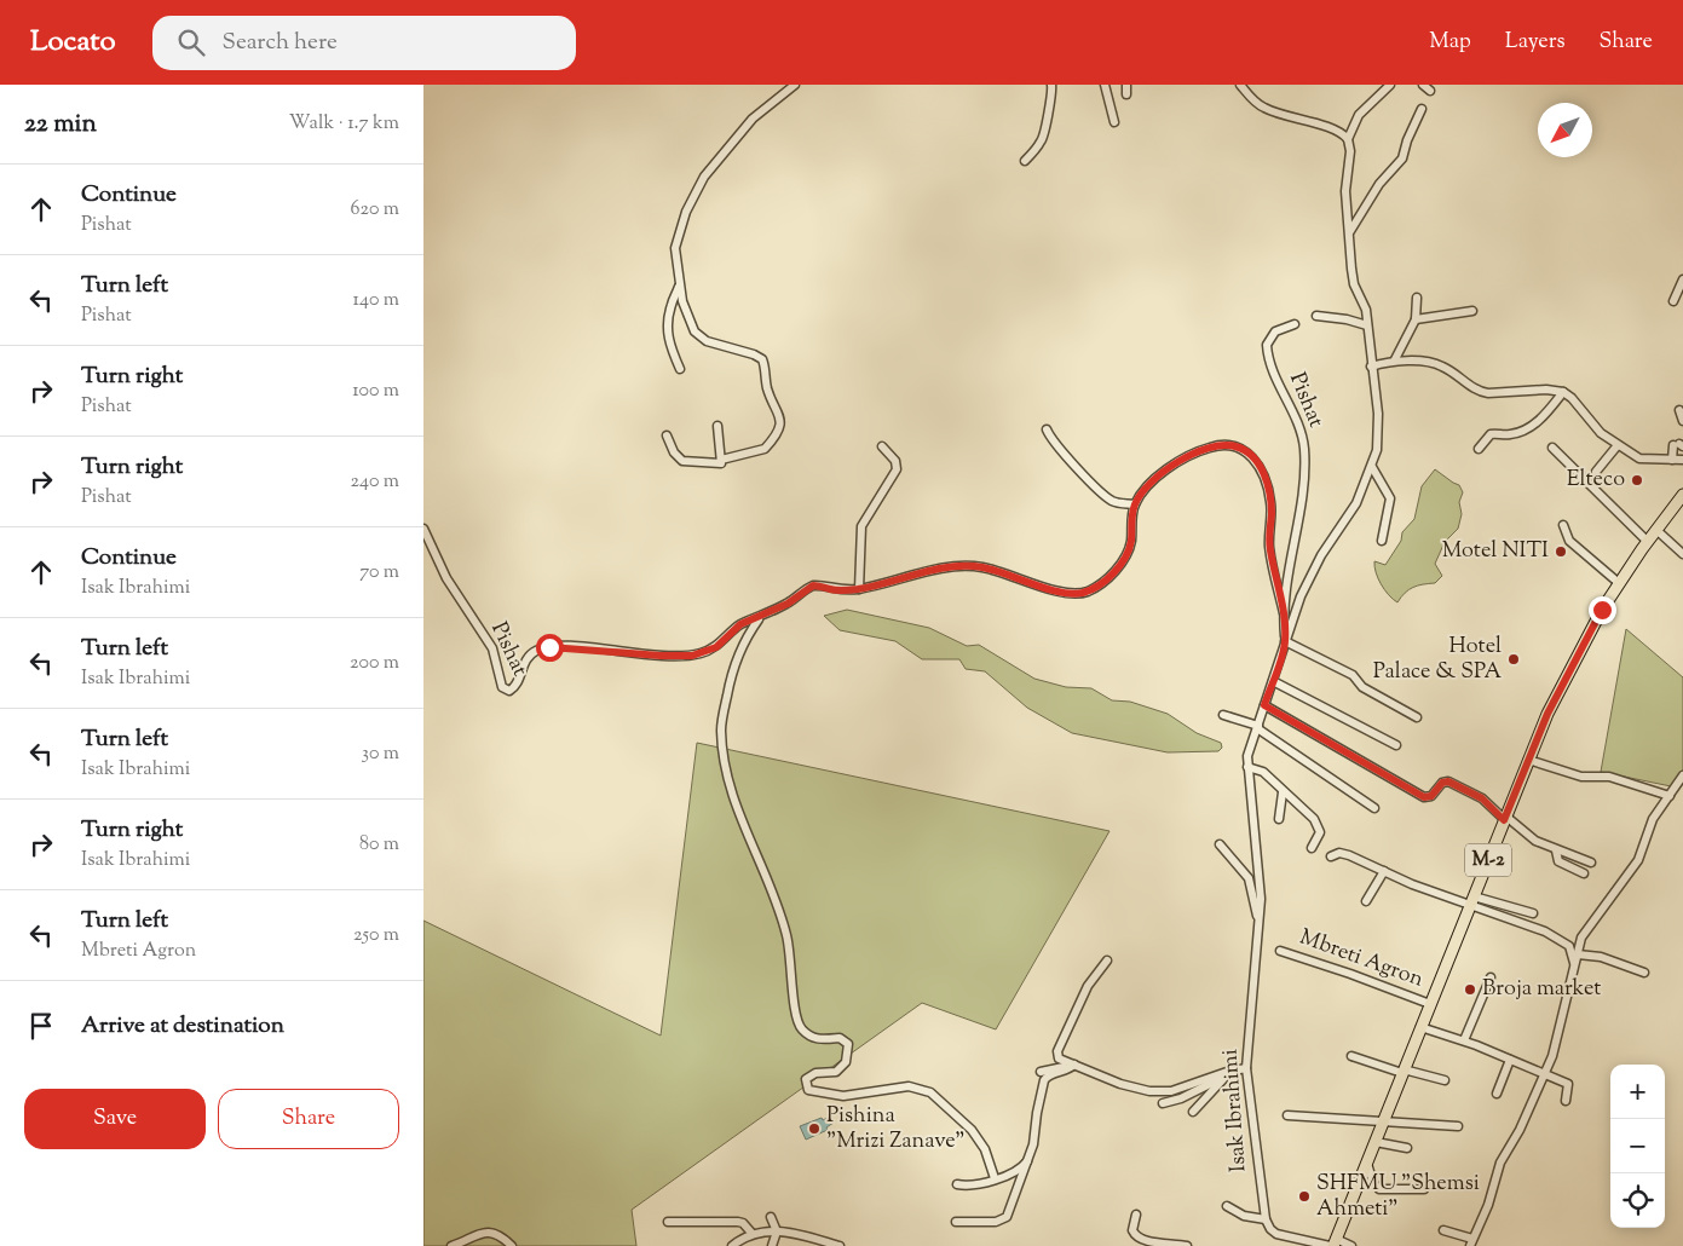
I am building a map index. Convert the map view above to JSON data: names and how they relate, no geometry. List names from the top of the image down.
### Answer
{
  "streets": {
    "main road": ["M-2", "Mbreti Agron"],
    "street": ["Pishat", "Isak Ibrahimi"]
  },
  "crossings": [
    ["Pishat", "Isak Ibrahimi"]
  ],
  "places": [
    "Elteco",
    "Motel NITI",
    "Hotel Palace & SPA",
    "Broja market",
    "Pishina \"Mrizi Zanave\"",
    "SHFMU \"Shemsi Ahmeti\""
  ],
  "north": "bottom left",
  "page": {
    "header": "Locato",
    "search": "Search here",
    "nav": ["Map", "Layers", "Share"],
    "heading": ["22 min", "Walk · 1.7 km"],
    "list": [
      ["Continue", "Pishat", "620 m"],
      ["Turn left", "Pishat", "140 m"],
      ["Turn right", "Pishat", "100 m"],
      ["Turn right", "Pishat", "240 m"],
      ["Continue", "Isak Ibrahimi", "70 m"],
      ["Turn left", "Isak Ibrahimi", "200 m"],
      ["Turn left", "Isak Ibrahimi", "30 m"],
      ["Turn right", "Isak Ibrahimi", "80 m"],
      ["Turn left", "Mbreti Agron", "250 m"],
      "Arrive at destination"
    ],
    "map_buttons": ["+", "−"],
    "buttons": ["Save", "Share"]
  }
}
